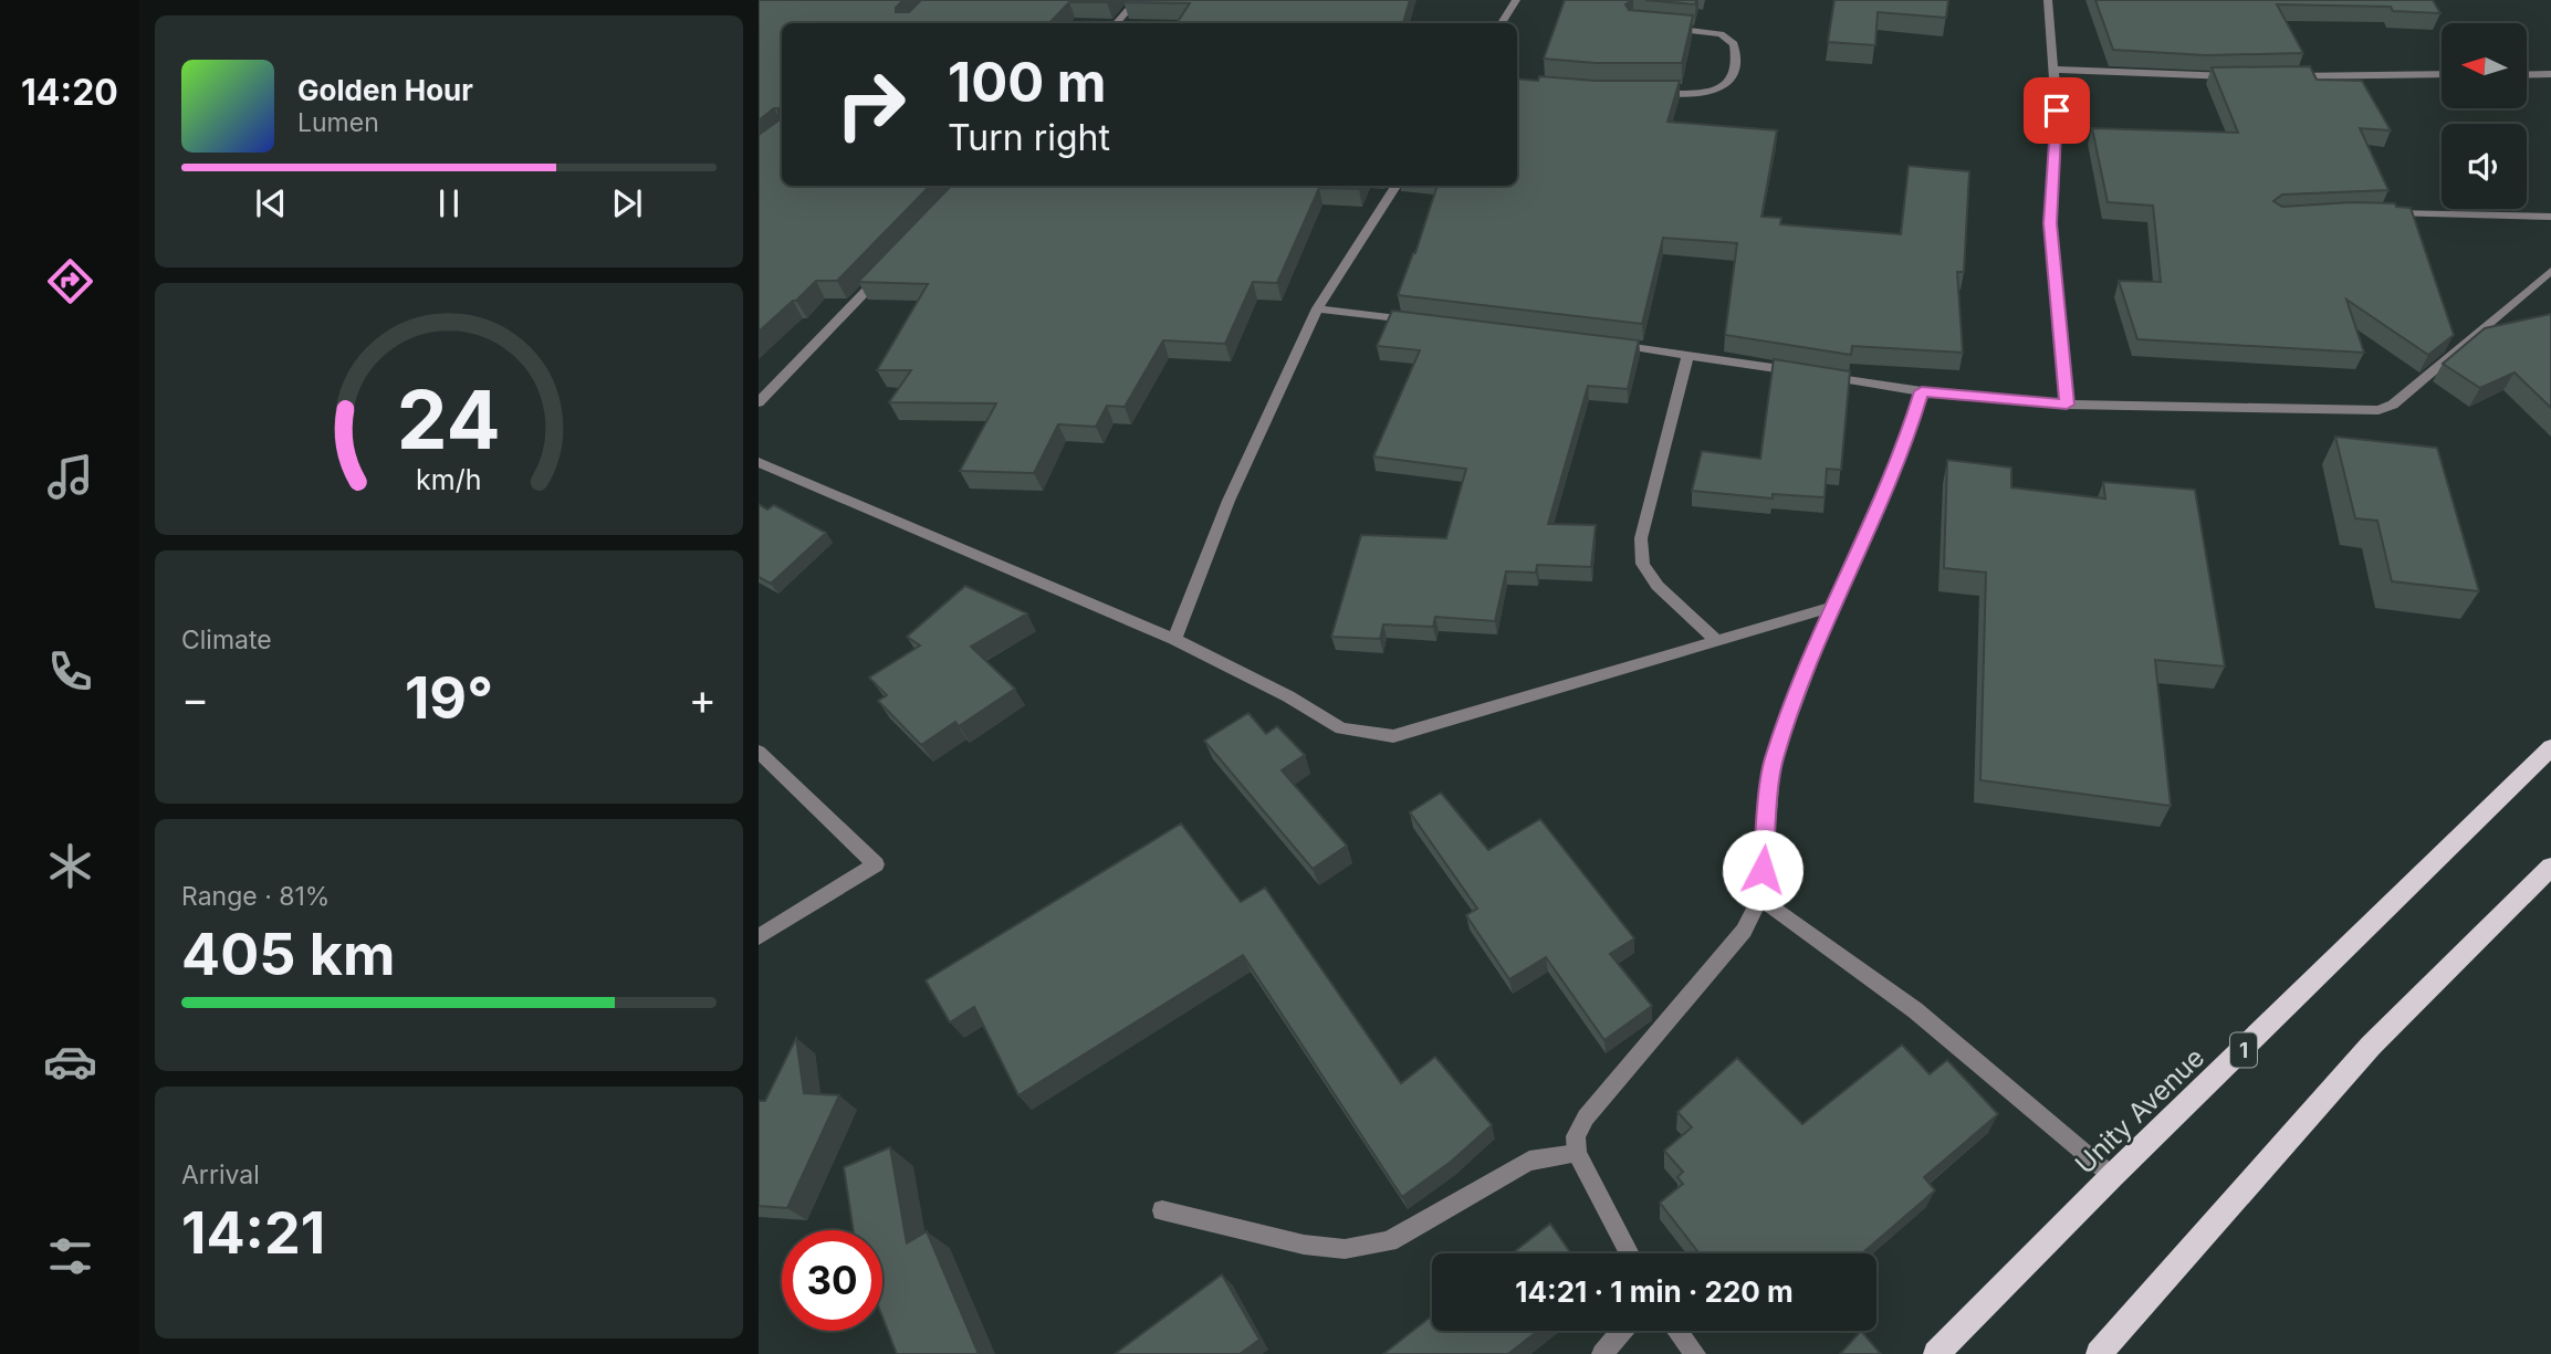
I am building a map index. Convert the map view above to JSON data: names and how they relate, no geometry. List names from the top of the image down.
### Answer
{
  "streets": {
    "main road": ["1", "Unity Avenue"]
  },
  "north": "left",
  "page": {
    "tabs": "14:20",
    "turn": ["100 m", "Turn right"],
    "song": ["Golden Hour", "Lumen"],
    "tile": [
      "Climate",
      ["Range · 81%", "405 km"],
      ["Arrival", "14:21"]
    ],
    "heat": ["−", "19°", "+"],
    "limit": "30",
    "trip": "14:21 · 1 min · 220 m",
    "gauge": ["24", "km/h"]
  }
}
